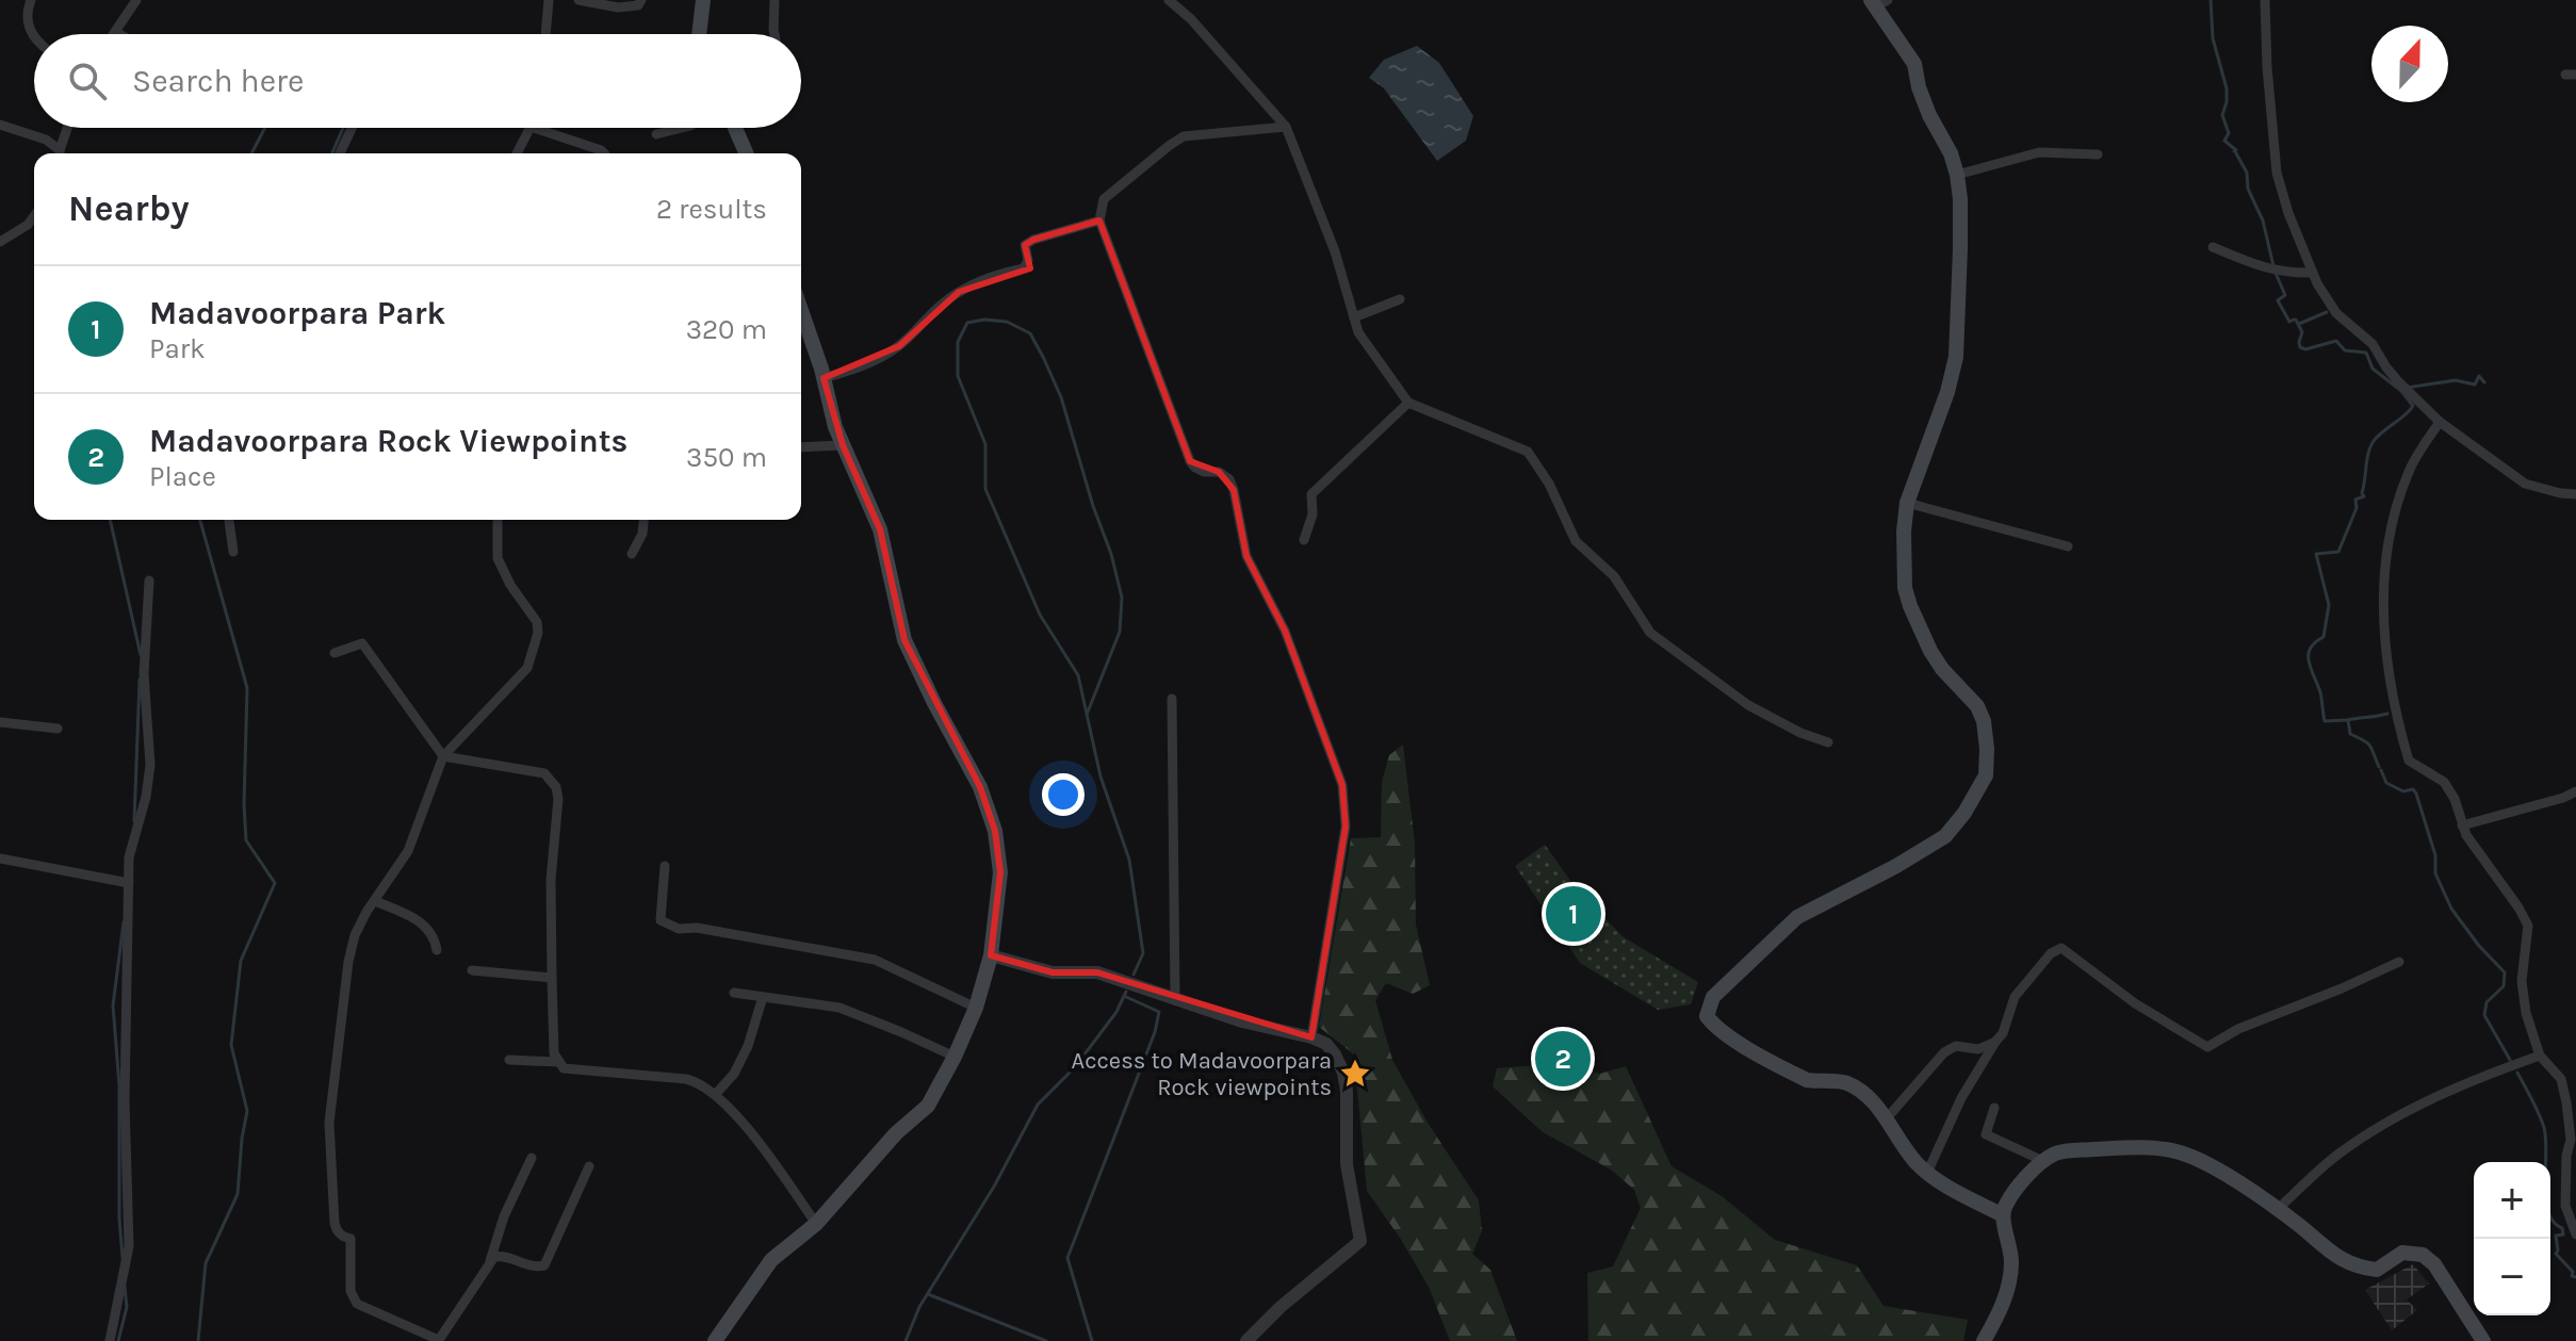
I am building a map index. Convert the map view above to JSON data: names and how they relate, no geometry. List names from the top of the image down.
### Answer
{
  "places": {
    "place": ["Access to Madavoorpara Rock viewpoints"]
  },
  "north": "top",
  "page": {
    "search": "Search here",
    "heading": ["Nearby", "2 results"],
    "list": [
      {
        "mark": "1",
        "name": "Madavoorpara Park",
        "note": "Park",
        "value": "320 m"
      },
      {
        "mark": "2",
        "name": "Madavoorpara Rock Viewpoints",
        "note": "Place",
        "value": "350 m"
      }
    ],
    "pins": ["1", "2"],
    "map_buttons": ["+", "−"]
  }
}
